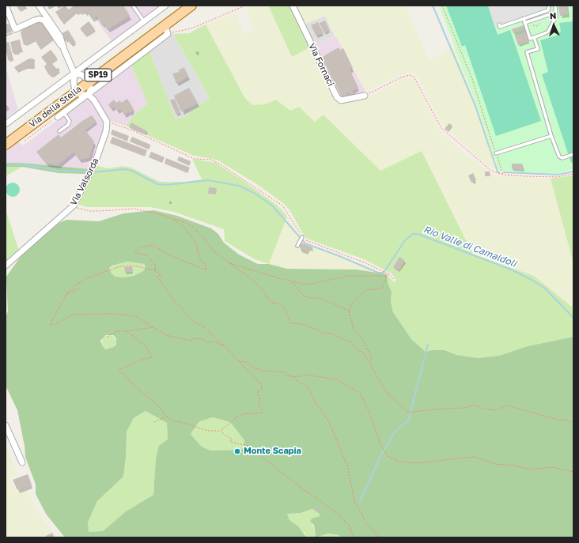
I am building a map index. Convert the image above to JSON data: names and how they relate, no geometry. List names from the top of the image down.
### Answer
{
  "streets": {
    "main road": ["SP19", "Via della Stella"],
    "street": ["Via Fornaci", "Via Valsorda"]
  },
  "water": ["Rio Valle di Camaldoli"],
  "places": ["Monte Scapia"],
  "north": "top"
}
